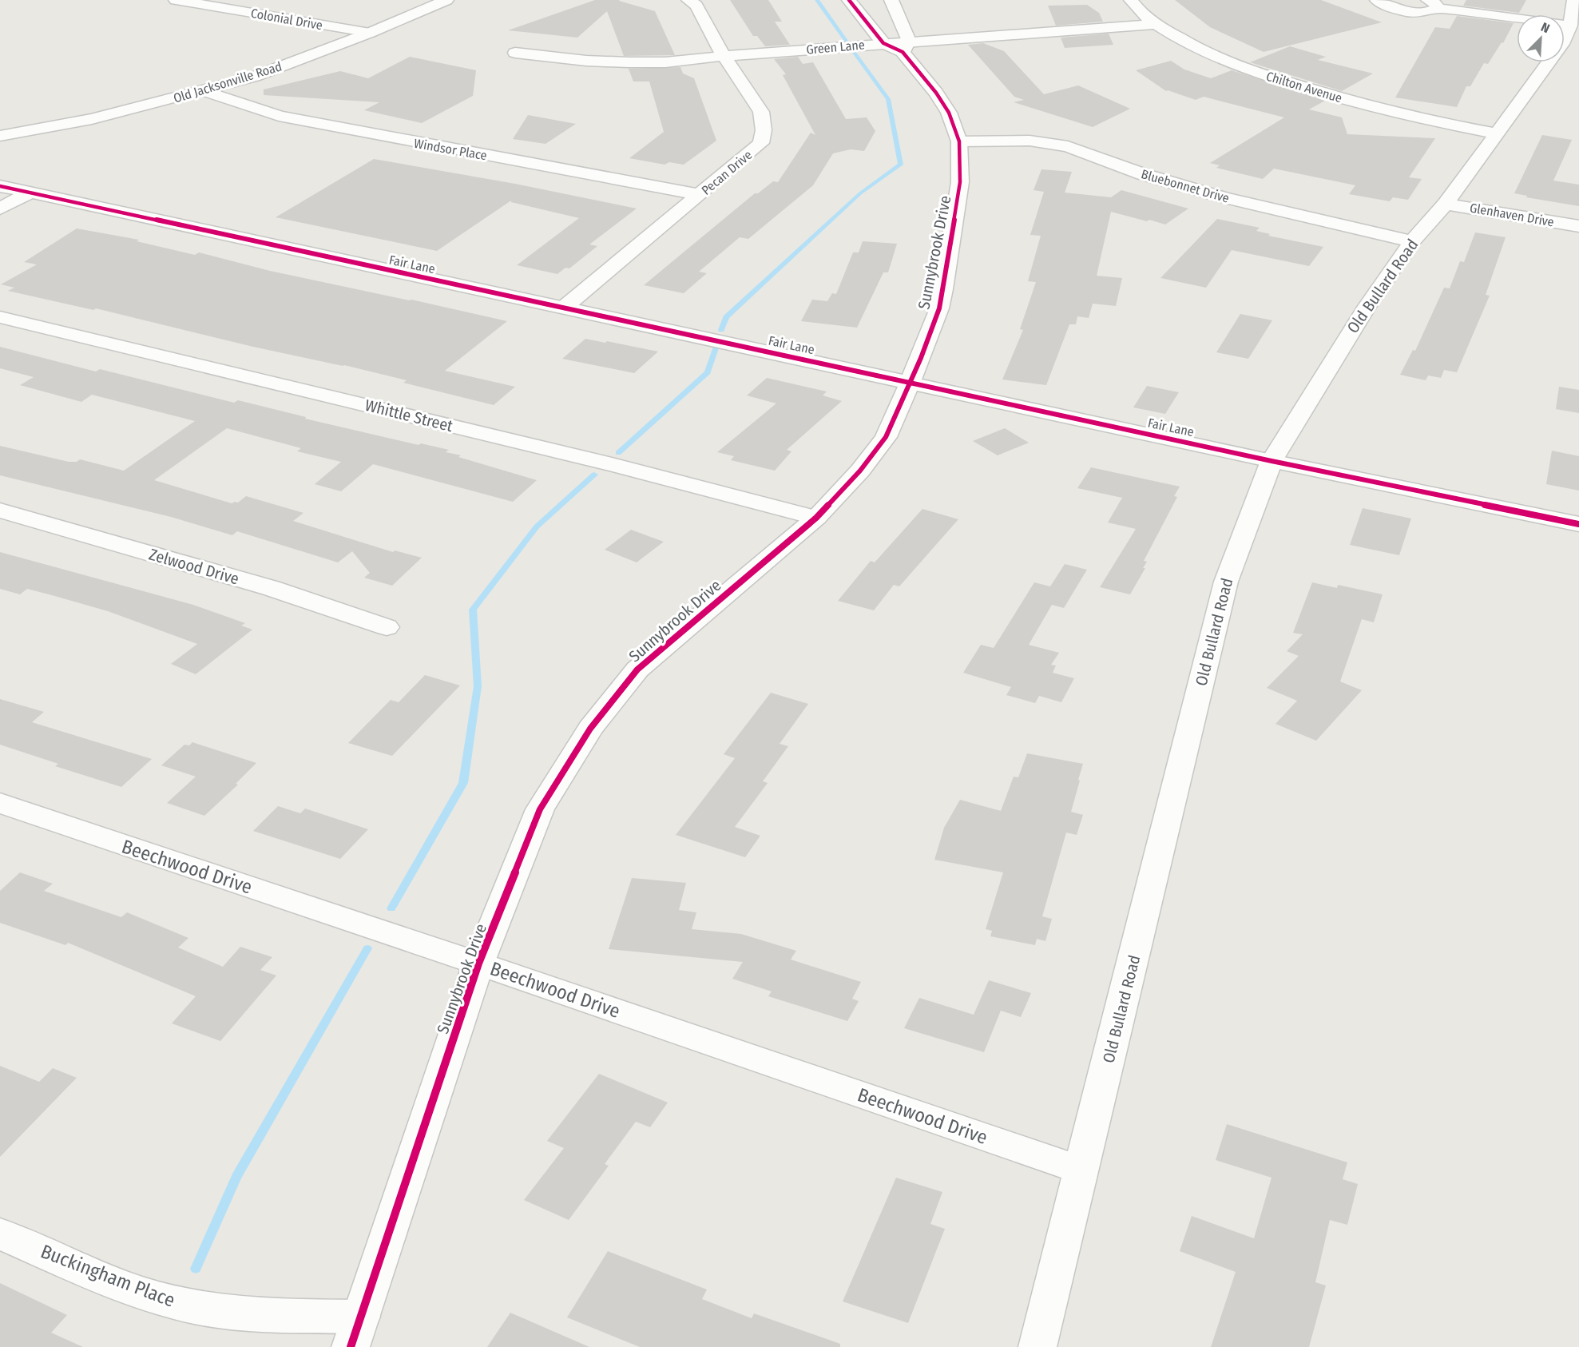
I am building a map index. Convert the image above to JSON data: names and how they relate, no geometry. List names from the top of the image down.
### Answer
{
  "streets": {
    "street": [
      "Colonial Drive",
      "Green Lane",
      "Old Jacksonville Road",
      "Chilton Avenue",
      "Windsor Place",
      "Pecan Drive",
      "Bluebonnet Drive",
      "Glenhaven Drive",
      "Sunnybrook Drive",
      "Fair Lane",
      "Old Bullard Road",
      "Whittle Street",
      "Zelwood Drive",
      "Beechwood Drive",
      "Buckingham Place"
    ]
  },
  "crossings": [
    ["Colonial Drive", "Old Jacksonville Road"],
    ["Green Lane", "Chilton Avenue"],
    ["Green Lane", "Pecan Drive"],
    ["Green Lane", "Sunnybrook Drive"],
    ["Old Jacksonville Road", "Windsor Place"],
    ["Chilton Avenue", "Old Bullard Road"],
    ["Windsor Place", "Pecan Drive"],
    ["Pecan Drive", "Fair Lane"],
    ["Bluebonnet Drive", "Sunnybrook Drive"],
    ["Bluebonnet Drive", "Old Bullard Road"],
    ["Glenhaven Drive", "Old Bullard Road"],
    ["Sunnybrook Drive", "Fair Lane"],
    ["Sunnybrook Drive", "Whittle Street"],
    ["Sunnybrook Drive", "Beechwood Drive"],
    ["Sunnybrook Drive", "Buckingham Place"],
    ["Fair Lane", "Old Bullard Road"],
    ["Old Bullard Road", "Beechwood Drive"]
  ],
  "north": "top right"
}
